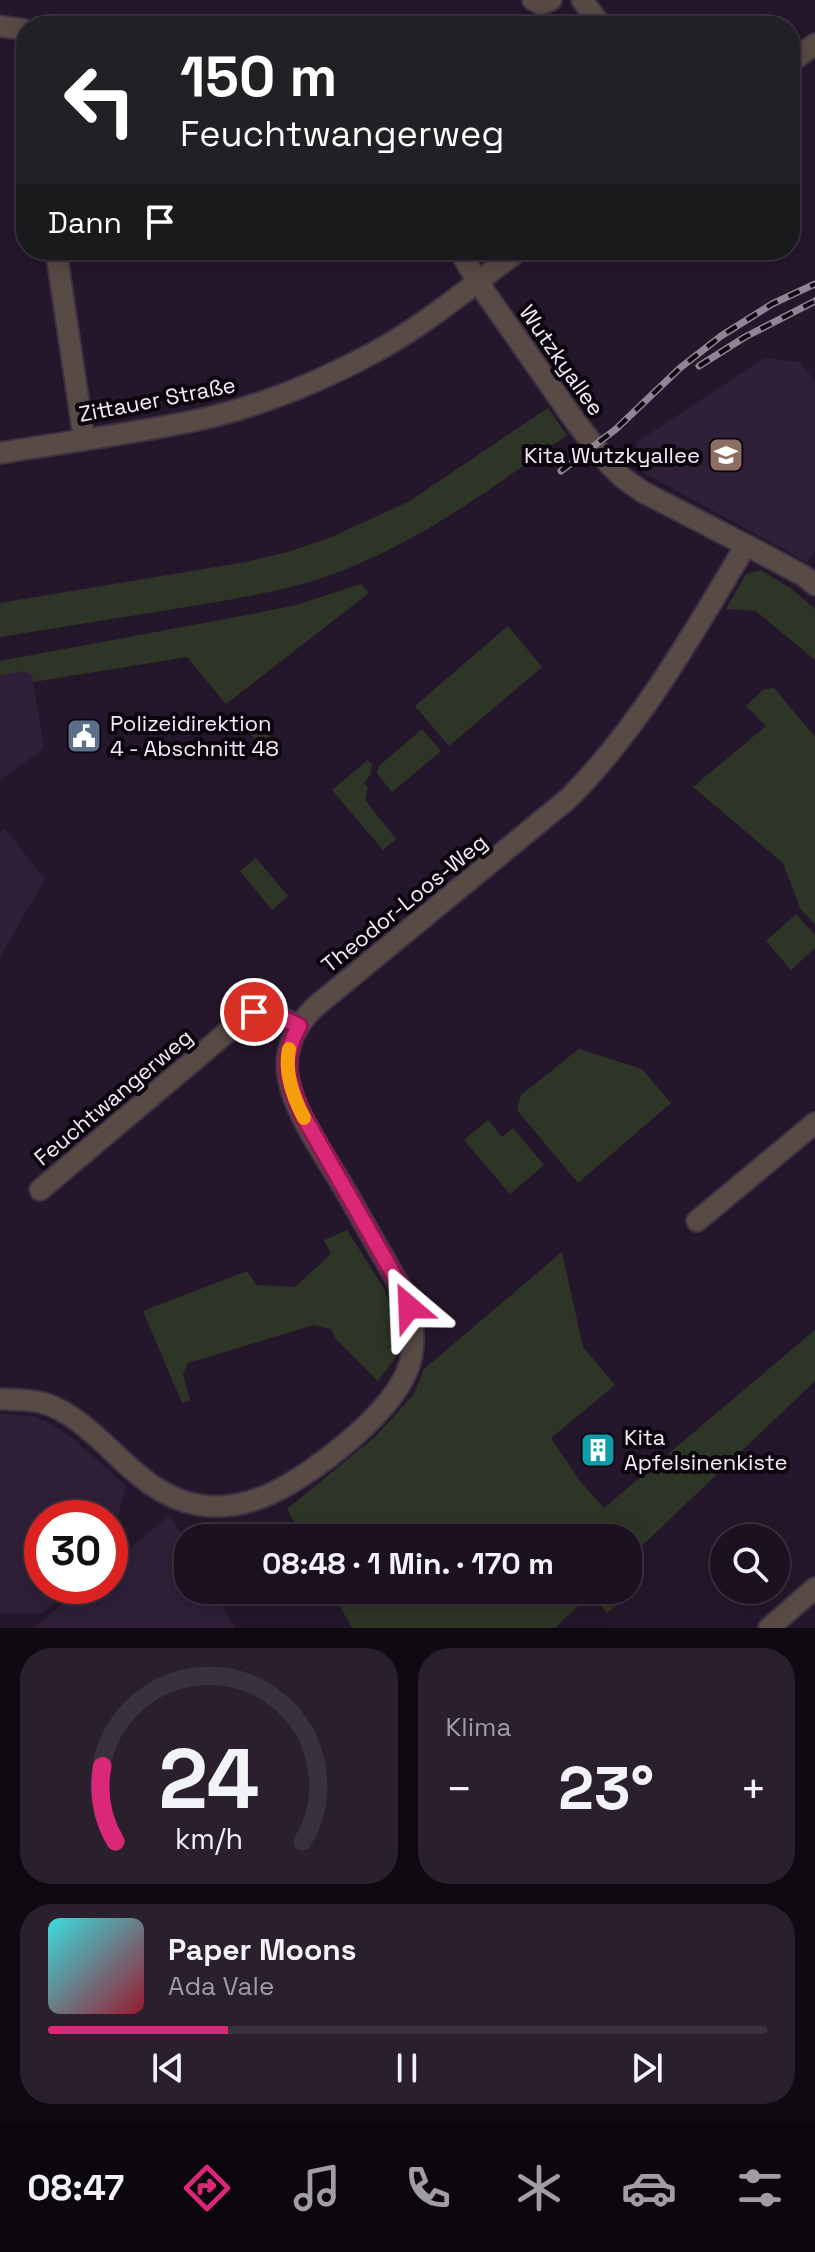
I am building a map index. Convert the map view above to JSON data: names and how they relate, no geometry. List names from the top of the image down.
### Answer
{
  "streets": {
    "street": [
      "Wutzkyallee",
      "Zittauer Straße",
      "Theodor-Loos-Weg",
      "Feuchtwangerweg"
    ]
  },
  "crossings": [
    ["Wutzkyallee", "Zittauer Straße"],
    ["Wutzkyallee", "Theodor-Loos-Weg"],
    ["Theodor-Loos-Weg", "Feuchtwangerweg"]
  ],
  "places": {
    "school or university": ["Kita Wutzkyallee"],
    "public building": ["Polizeidirektion 4 - Abschnitt 48"],
    "building": ["Kita Apfelsinenkiste"]
  },
  "page": {
    "turn": ["150 m", "Feuchtwangerweg"],
    "then": "Dann",
    "limit": "30",
    "trip": "08:48 · 1 Min. · 170 m",
    "tile": "Klima",
    "heat": ["−", "23°", "+"],
    "song": ["Paper Moons", "Ada Vale"],
    "tabs": "08:47",
    "gauge": ["24", "km/h"]
  }
}
